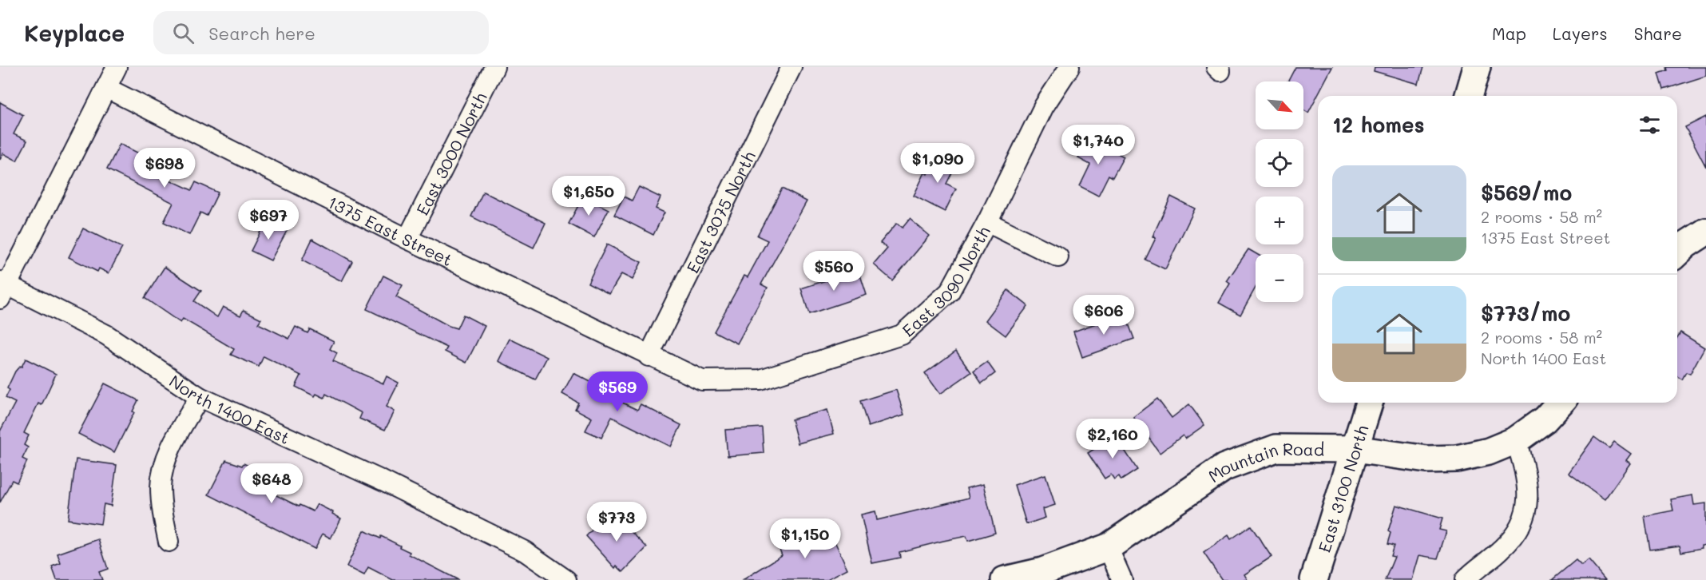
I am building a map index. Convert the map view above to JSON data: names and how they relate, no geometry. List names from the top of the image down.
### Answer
{
  "streets": {
    "street": [
      "East 3000 North",
      "East 3075 North",
      "1375 East Street",
      "East 3090 North",
      "North 1400 East",
      "Mountain Road",
      "East 3100 North"
    ]
  },
  "crossings": [
    ["East 3000 North", "1375 East Street"],
    ["East 3075 North", "1375 East Street"],
    ["East 3075 North", "East 3090 North"],
    ["1375 East Street", "East 3090 North"],
    ["Mountain Road", "East 3100 North"]
  ],
  "north": "bottom right",
  "page": {
    "header": "Keyplace",
    "search": "Search here",
    "nav": ["Map", "Layers", "Share"],
    "map_buttons": ["+", "−"],
    "heading": "12 homes",
    "price": [
      "$1,740",
      "$1,090",
      "$698",
      "$1,650",
      "$697",
      "$560",
      "$606",
      "$569",
      "$2,160",
      "$648",
      "$773",
      "$1,150"
    ],
    "list": [
      {
        "name": "$569/mo",
        "note": "2 rooms · 58 m² · 1375 East Street"
      },
      {
        "name": "$773/mo",
        "note": "2 rooms · 58 m² · North 1400 East"
      }
    ]
  }
}
